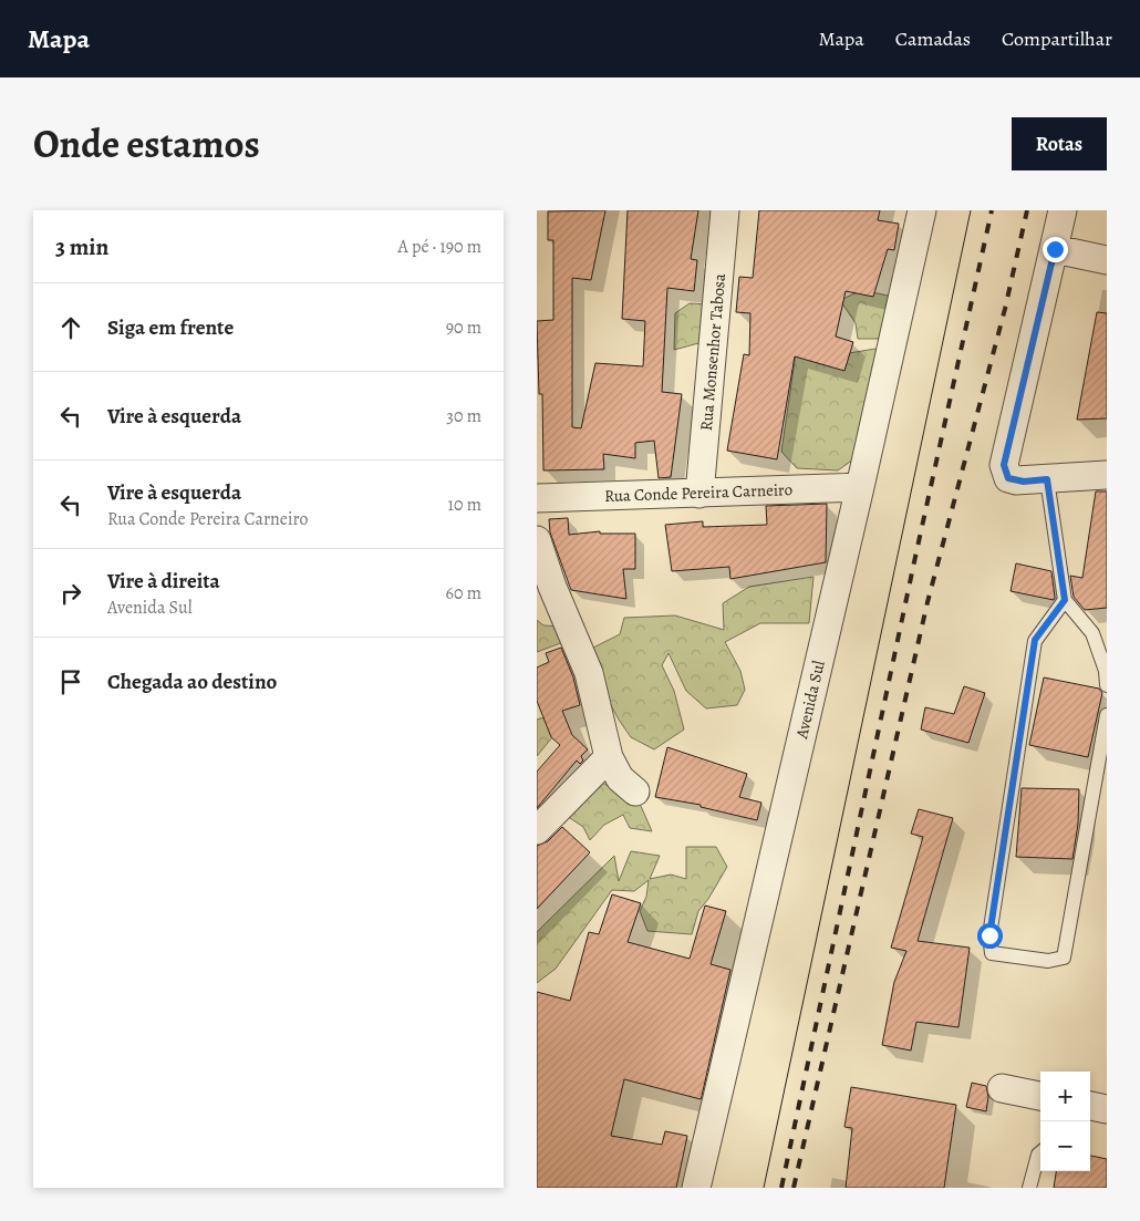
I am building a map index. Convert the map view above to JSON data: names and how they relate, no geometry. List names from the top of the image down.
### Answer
{
  "streets": {
    "street": ["Rua Monsenhor Tabosa", "Rua Conde Pereira Carneiro", "Avenida Sul"]
  },
  "crossings": [
    ["Rua Monsenhor Tabosa", "Rua Conde Pereira Carneiro"],
    ["Rua Conde Pereira Carneiro", "Avenida Sul"]
  ],
  "page": {
    "header": "Mapa",
    "nav": ["Mapa", "Camadas", "Compartilhar"],
    "title": "Onde estamos",
    "buttons": "Rotas",
    "heading": ["3 min", "A pé · 190 m"],
    "list": [
      ["Siga em frente", "90 m"],
      ["Vire à esquerda", "30 m"],
      ["Vire à esquerda", "Rua Conde Pereira Carneiro", "10 m"],
      ["Vire à direita", "Avenida Sul", "60 m"],
      "Chegada ao destino"
    ],
    "map_buttons": ["+", "−"]
  }
}
